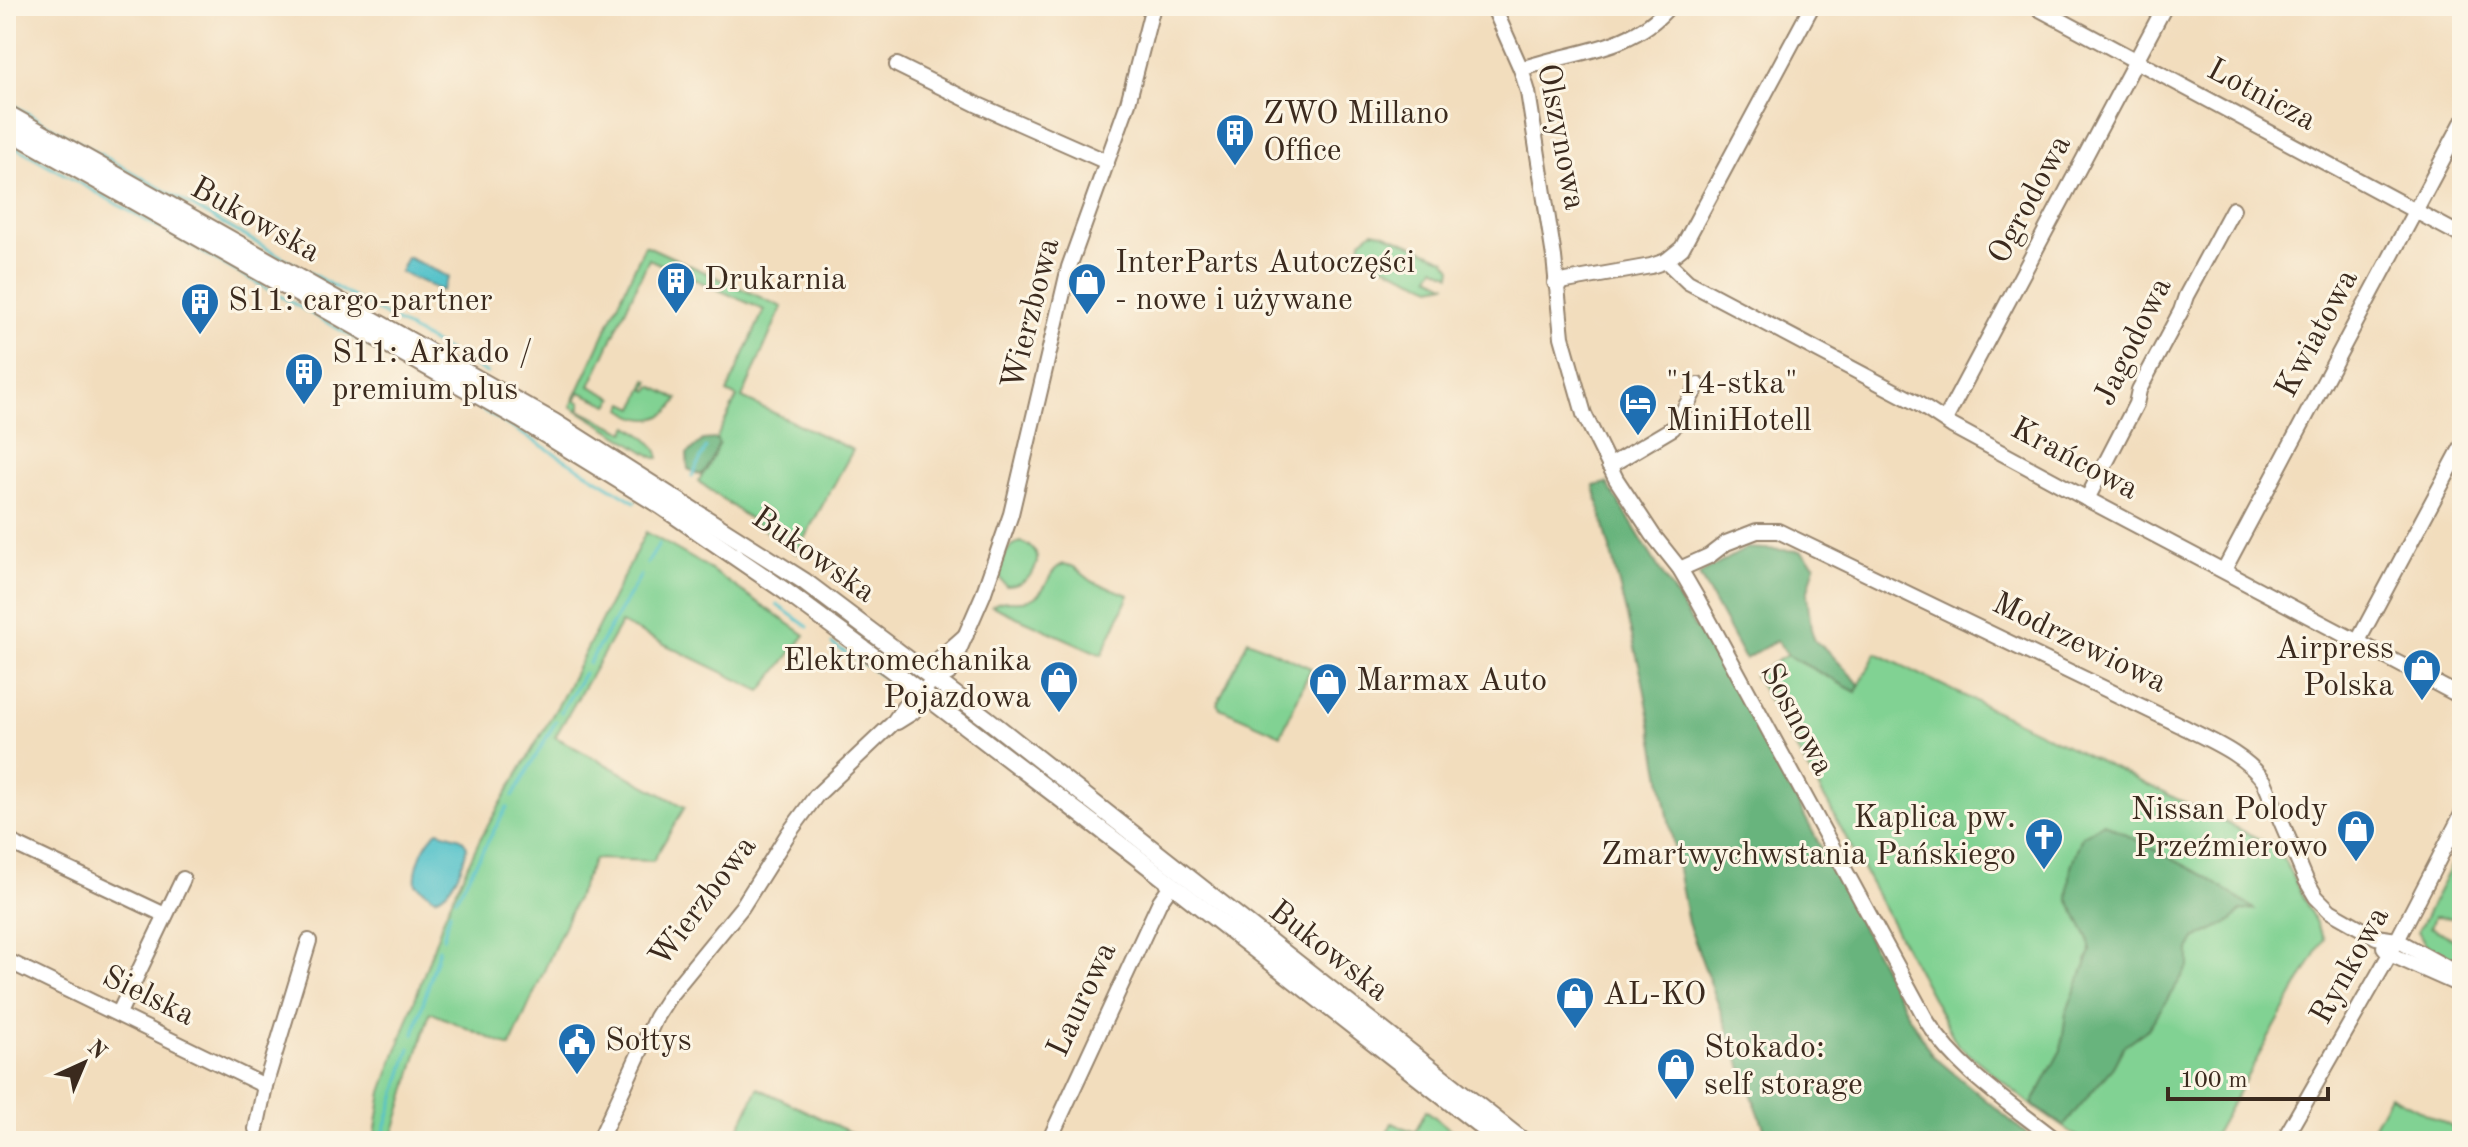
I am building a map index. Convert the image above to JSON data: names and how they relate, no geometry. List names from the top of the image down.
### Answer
{
  "streets": {
    "main road": ["Bukowska"],
    "street": [
      "Lotnicza",
      "Olszynowa",
      "Ogrodowa",
      "Wierzbowa",
      "Kwiatowa",
      "Jagodowa",
      "Krańcowa",
      "Modrzewiowa",
      "Sosnowa",
      "Rynkowa",
      "Sielska",
      "Laurowa"
    ]
  },
  "crossings": [
    ["Lotnicza", "Ogrodowa"],
    ["Lotnicza", "Kwiatowa"],
    ["Olszynowa", "Sosnowa"],
    ["Ogrodowa", "Krańcowa"],
    ["Bukowska", "Wierzbowa"],
    ["Bukowska", "Laurowa"],
    ["Kwiatowa", "Krańcowa"],
    ["Jagodowa", "Krańcowa"],
    ["Modrzewiowa", "Sosnowa"],
    ["Modrzewiowa", "Rynkowa"]
  ],
  "places": {
    "building": [
      "ZWO Millano Office",
      "Drukarnia",
      "S11: cargo-partner",
      "S11: Arkado / premium plus"
    ],
    "shop": [
      "InterParts Autoczęści - nowe i używane",
      "Airpress Polska",
      "Elektromechanika Pojazdowa",
      "Marmax Auto",
      "Nissan Polody Przeźmierowo",
      "AL-KO",
      "Stokado: self storage"
    ],
    "hotel": ["\"14-stka\" MiniHotell"],
    "church": ["Kaplica pw. Zmartwychwstania Pańskiego"],
    "public building": ["Sołtys"]
  },
  "scale_bar": "100 m",
  "north": "top right"
}
